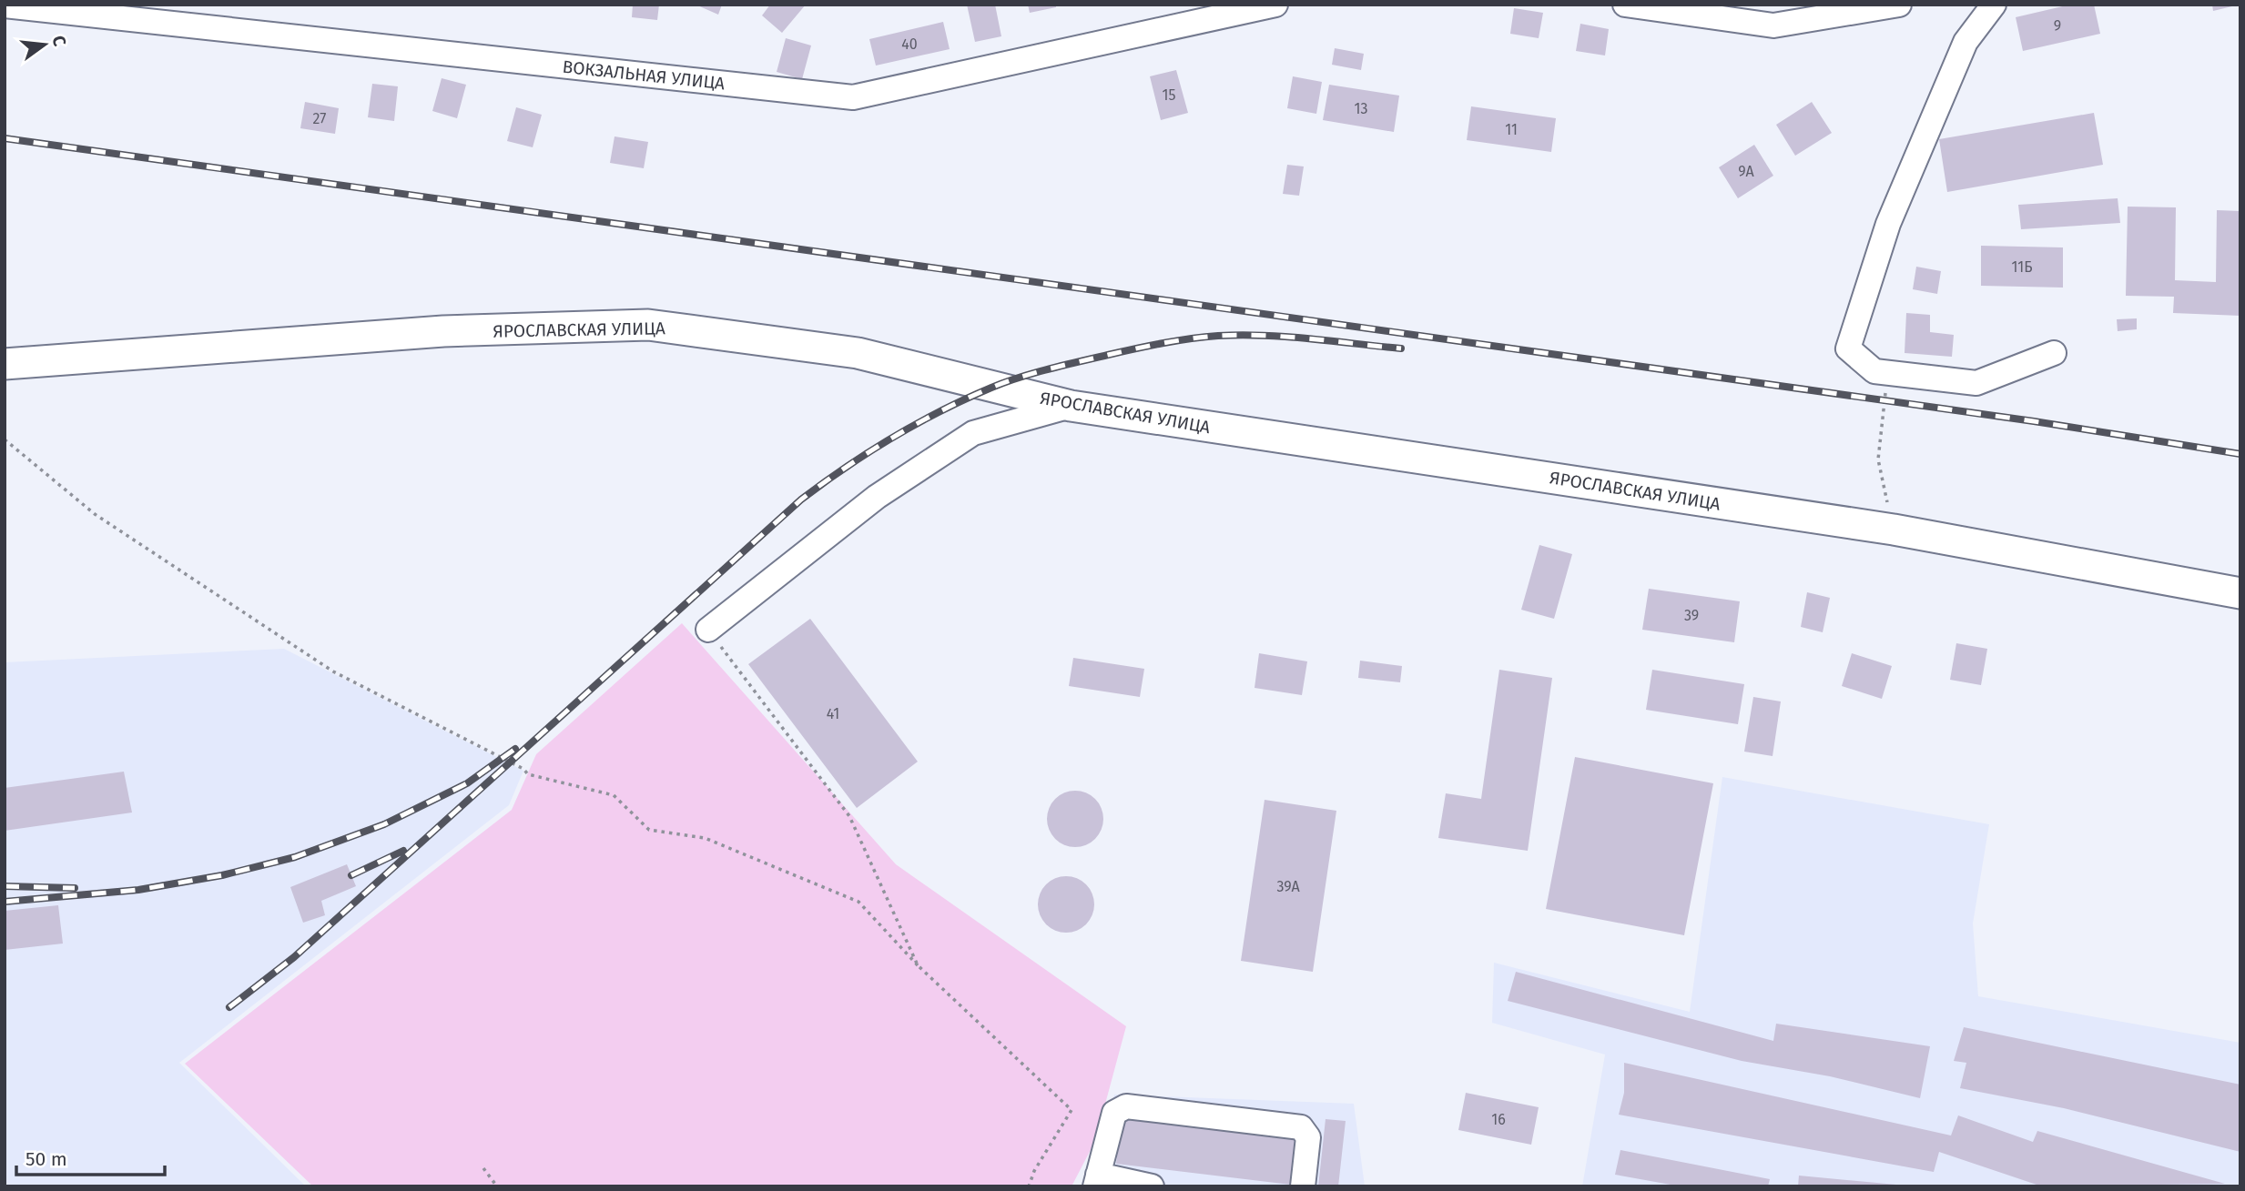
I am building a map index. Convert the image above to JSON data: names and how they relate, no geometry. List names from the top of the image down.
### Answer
{
  "streets": {
    "main road": ["ЯРОСЛАВСКАЯ УЛИЦА"],
    "street": ["ВОКЗАЛЬНАЯ УЛИЦА"]
  },
  "house_numbers": [
    "9",
    "40",
    "15",
    "13",
    "27",
    "11",
    "9А",
    "11Б",
    "39",
    "41",
    "39А",
    "16"
  ],
  "scale_bar": "50 m",
  "north": "right"
}
